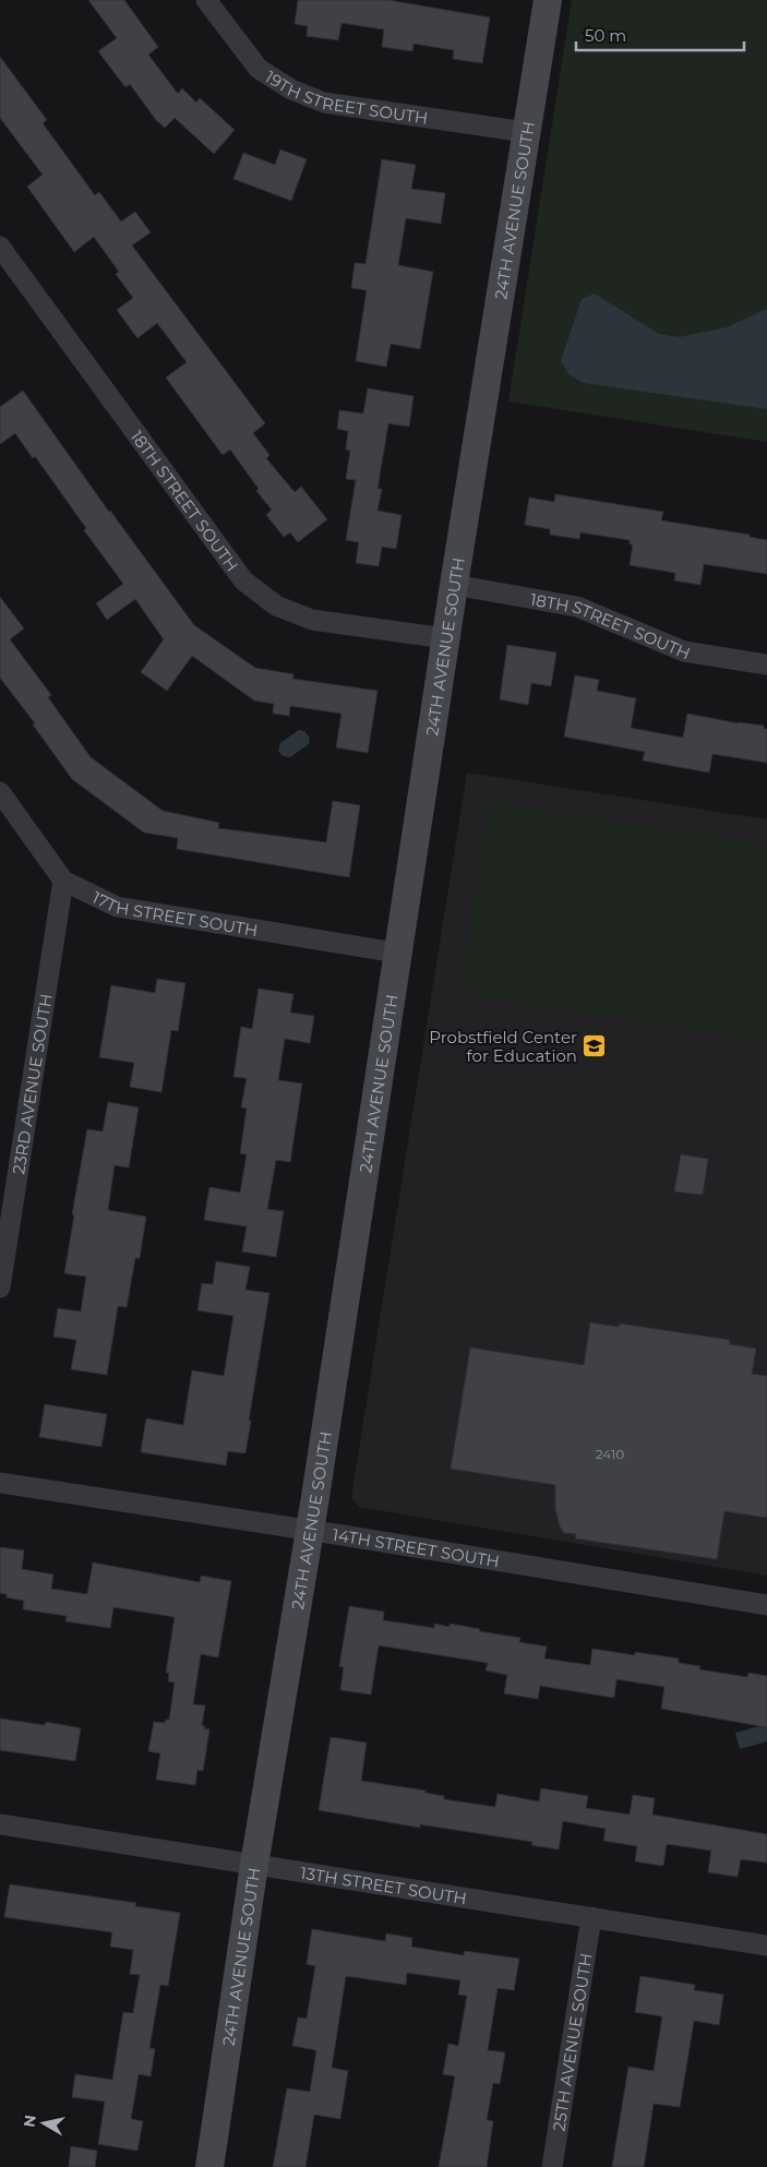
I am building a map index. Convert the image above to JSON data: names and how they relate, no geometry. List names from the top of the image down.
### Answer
{
  "streets": {
    "street": [
      "19TH STREET SOUTH",
      "24TH AVENUE SOUTH",
      "18TH STREET SOUTH",
      "17TH STREET SOUTH",
      "23RD AVENUE SOUTH",
      "14TH STREET SOUTH",
      "13TH STREET SOUTH",
      "25TH AVENUE SOUTH"
    ]
  },
  "crossings": [
    ["19TH STREET SOUTH", "24TH AVENUE SOUTH"],
    ["24TH AVENUE SOUTH", "18TH STREET SOUTH"],
    ["24TH AVENUE SOUTH", "17TH STREET SOUTH"],
    ["24TH AVENUE SOUTH", "14TH STREET SOUTH"],
    ["24TH AVENUE SOUTH", "13TH STREET SOUTH"],
    ["17TH STREET SOUTH", "23RD AVENUE SOUTH"],
    ["13TH STREET SOUTH", "25TH AVENUE SOUTH"]
  ],
  "places": {
    "school or university": ["Probstfield Center for Education"]
  },
  "house_numbers": ["2410"],
  "scale_bar": "50 m",
  "north": "left"
}
